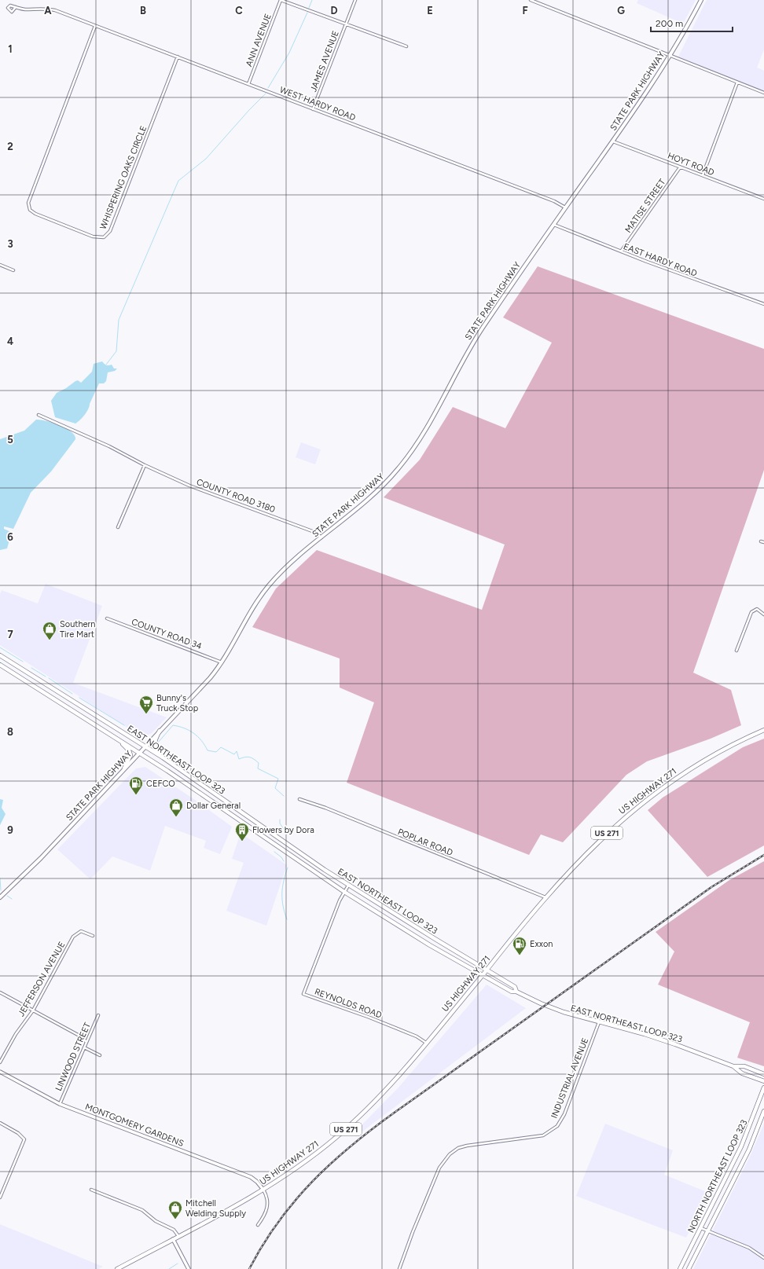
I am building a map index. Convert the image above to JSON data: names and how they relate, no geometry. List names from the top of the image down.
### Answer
{
  "streets": {
    "main road": [
      "STATE PARK HIGHWAY",
      "EAST NORTHEAST LOOP 323",
      "US HIGHWAY 271",
      "US 271",
      "NORTH NORTHEAST LOOP 323"
    ],
    "street": [
      "ANN AVENUE",
      "JAMES AVENUE",
      "WEST HARDY ROAD",
      "HOYT ROAD",
      "WHISPERING OAKS CIRCLE",
      "MATISE STREET",
      "EAST HARDY ROAD",
      "COUNTY ROAD 3180",
      "COUNTY ROAD 34",
      "POPLAR ROAD",
      "JEFFERSON AVENUE",
      "REYNOLDS ROAD",
      "LINWOOD STREET",
      "INDUSTRIAL AVENUE",
      "MONTGOMERY GARDENS"
    ]
  },
  "crossings": [
    ["ANN AVENUE", "WEST HARDY ROAD"],
    ["JAMES AVENUE", "WEST HARDY ROAD"],
    ["STATE PARK HIGHWAY", "WEST HARDY ROAD"],
    ["STATE PARK HIGHWAY", "HOYT ROAD"],
    ["STATE PARK HIGHWAY", "EAST HARDY ROAD"],
    ["STATE PARK HIGHWAY", "COUNTY ROAD 3180"],
    ["STATE PARK HIGHWAY", "COUNTY ROAD 34"],
    ["STATE PARK HIGHWAY", "EAST NORTHEAST LOOP 323"],
    ["WEST HARDY ROAD", "WHISPERING OAKS CIRCLE"],
    ["HOYT ROAD", "MATISE STREET"],
    ["MATISE STREET", "EAST HARDY ROAD"],
    ["EAST NORTHEAST LOOP 323", "US HIGHWAY 271"],
    ["EAST NORTHEAST LOOP 323", "REYNOLDS ROAD"],
    ["EAST NORTHEAST LOOP 323", "INDUSTRIAL AVENUE"],
    ["US HIGHWAY 271", "US 271"],
    ["US HIGHWAY 271", "POPLAR ROAD"],
    ["US HIGHWAY 271", "REYNOLDS ROAD"],
    ["US HIGHWAY 271", "MONTGOMERY GARDENS"],
    ["LINWOOD STREET", "MONTGOMERY GARDENS"]
  ],
  "places": {
    "shop": ["Southern Tire Mart", "Dollar General", "Mitchell Welding Supply"],
    "supermarket": ["Bunny's Truck Stop"],
    "fuel station": ["CEFCO", "Exxon"],
    "building": ["Flowers by Dora"]
  },
  "scale_bar": "200 m",
  "grid": {
    "columns": [
      "A",
      "B",
      "C",
      "D",
      "E",
      "F",
      "G"
    ],
    "rows": [
      "1",
      "2",
      "3",
      "4",
      "5",
      "6",
      "7",
      "8",
      "9"
    ]
  }
}
